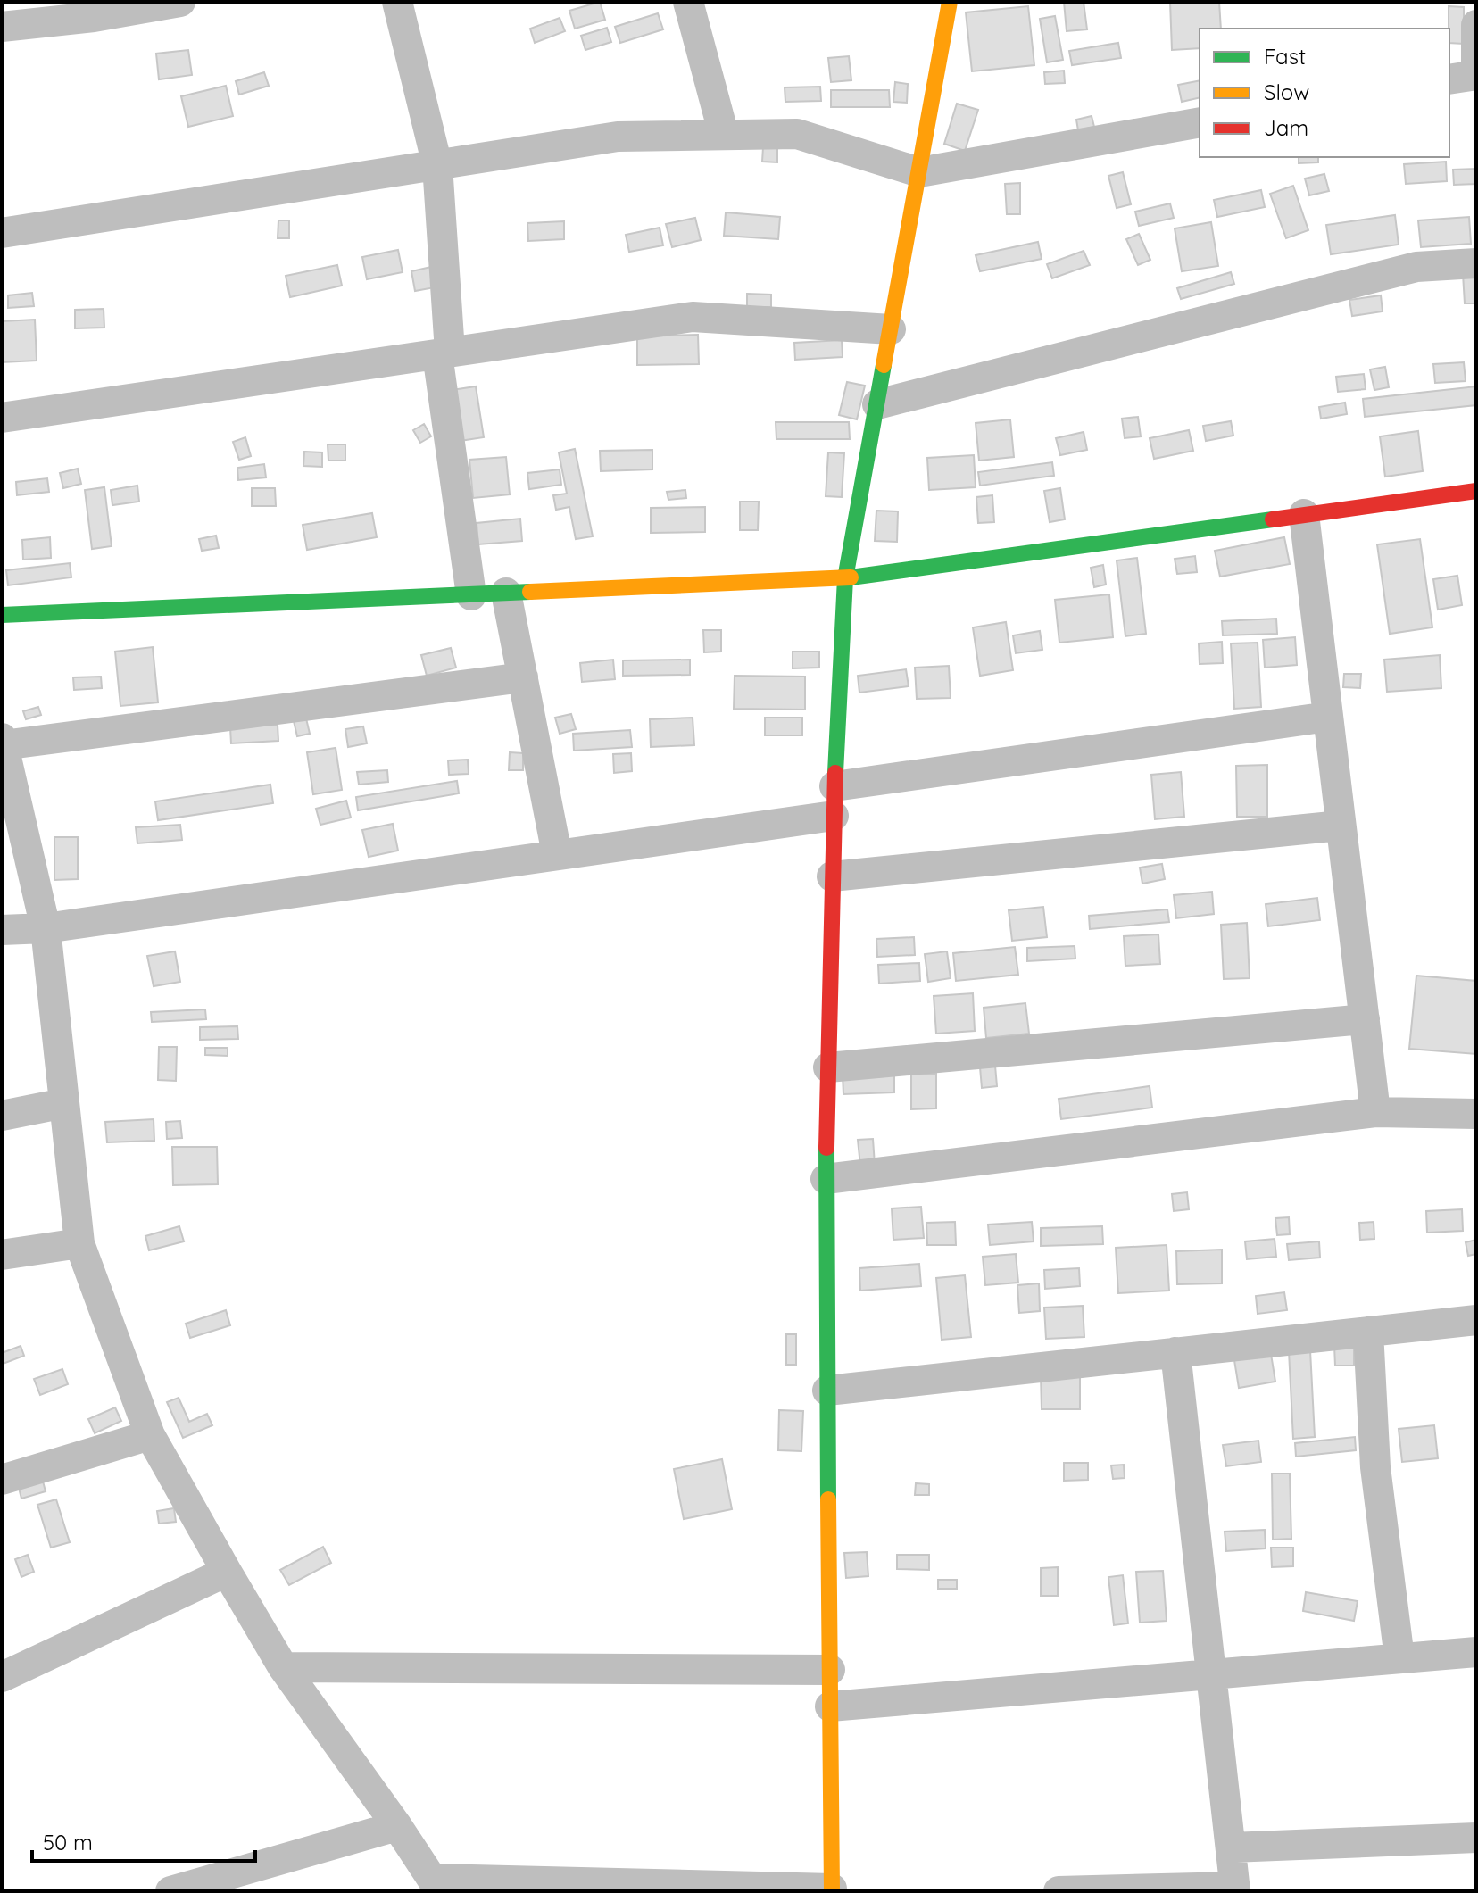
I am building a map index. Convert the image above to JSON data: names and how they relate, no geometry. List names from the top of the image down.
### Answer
{
  "legend": ["Fast", "Slow", "Jam"],
  "scale_bar": "50 m"
}
